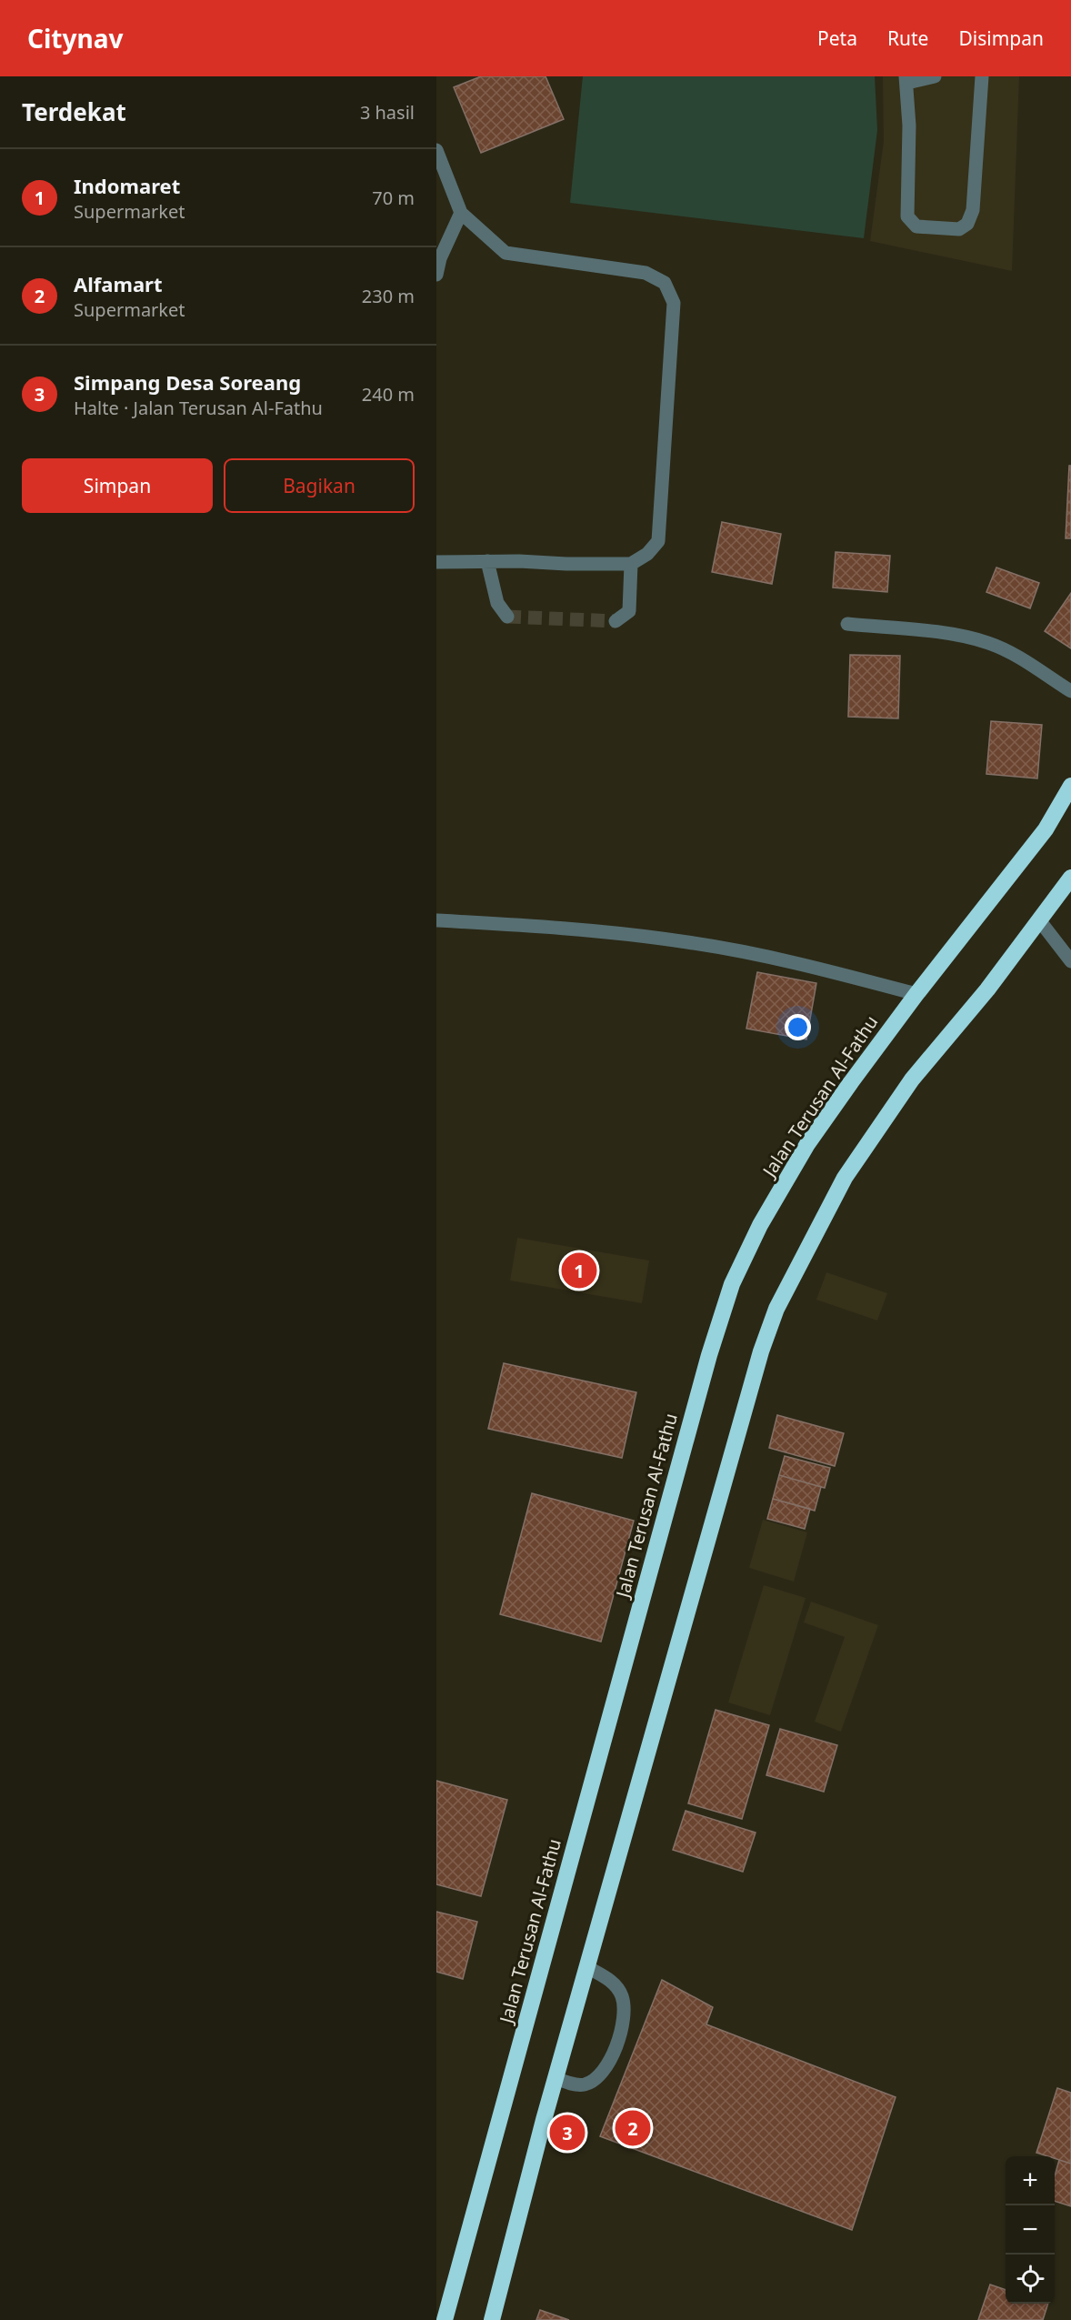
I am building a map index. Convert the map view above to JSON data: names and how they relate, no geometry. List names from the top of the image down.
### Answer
{
  "streets": {
    "highway": ["Jalan Terusan Al-Fathu"]
  },
  "page": {
    "header": "Citynav",
    "nav": ["Peta", "Rute", "Disimpan"],
    "heading": ["Terdekat", "3 hasil"],
    "list": [
      {
        "mark": "1",
        "name": "Indomaret",
        "note": "Supermarket",
        "value": "70 m"
      },
      {
        "mark": "2",
        "name": "Alfamart",
        "note": "Supermarket",
        "value": "230 m"
      },
      {
        "mark": "3",
        "name": "Simpang Desa Soreang",
        "note": "Halte · Jalan Terusan Al-Fathu",
        "value": "240 m"
      }
    ],
    "buttons": ["Simpan", "Bagikan"],
    "pins": ["1", "2", "3"],
    "map_buttons": ["+", "−"]
  }
}
